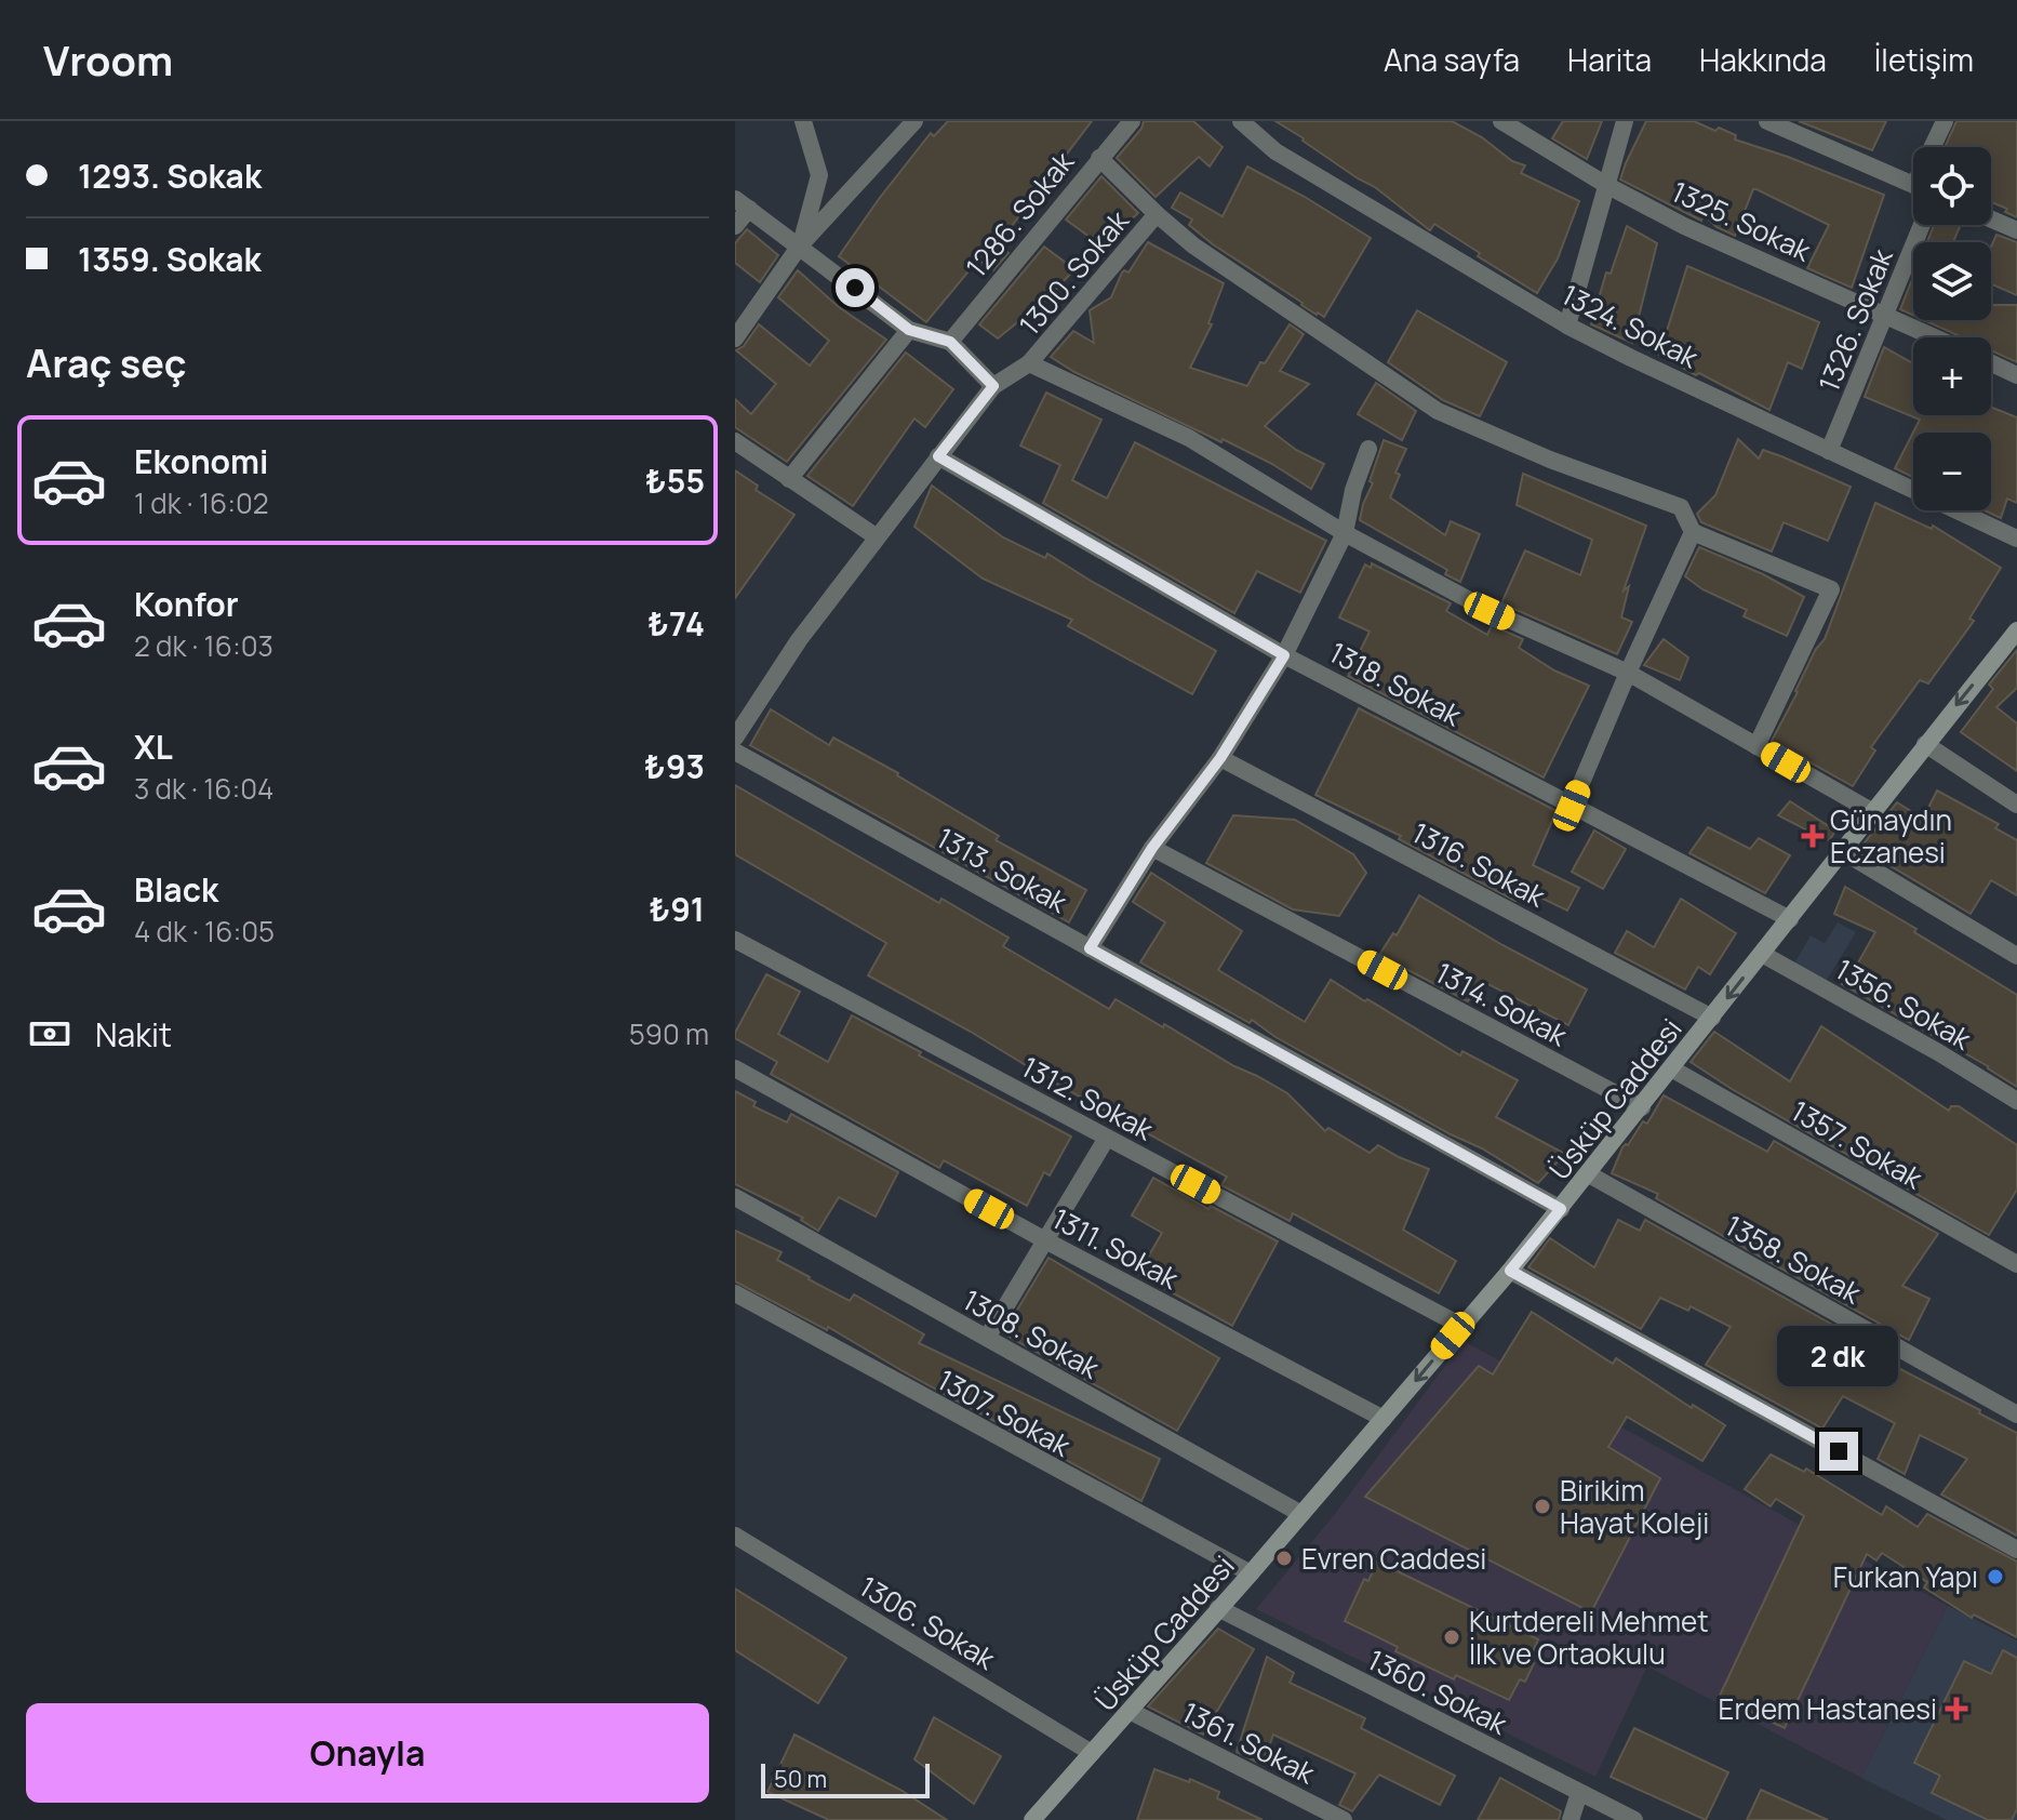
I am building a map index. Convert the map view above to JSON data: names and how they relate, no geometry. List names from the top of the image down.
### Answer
{
  "streets": {
    "street": [
      "1286. Sokak",
      "1325. Sokak",
      "1300. Sokak",
      "1326. Sokak",
      "1324. Sokak",
      "1318. Sokak",
      "1316. Sokak",
      "1313. Sokak",
      "1314. Sokak",
      "1356. Sokak",
      "1312. Sokak",
      "Üsküp Caddesi",
      "1357. Sokak",
      "1311. Sokak",
      "1358. Sokak",
      "1308. Sokak",
      "1307. Sokak",
      "1306. Sokak",
      "1360. Sokak",
      "1361. Sokak"
    ]
  },
  "crossings": [
    ["1325. Sokak", "1326. Sokak"],
    ["1300. Sokak", "1318. Sokak"],
    ["1326. Sokak", "1324. Sokak"],
    ["1318. Sokak", "Üsküp Caddesi"],
    ["1316. Sokak", "Üsküp Caddesi"],
    ["1313. Sokak", "Üsküp Caddesi"],
    ["1314. Sokak", "Üsküp Caddesi"],
    ["1356. Sokak", "Üsküp Caddesi"],
    ["1312. Sokak", "Üsküp Caddesi"],
    ["Üsküp Caddesi", "1357. Sokak"],
    ["Üsküp Caddesi", "1311. Sokak"],
    ["Üsküp Caddesi", "1358. Sokak"],
    ["Üsküp Caddesi", "1308. Sokak"],
    ["Üsküp Caddesi", "1307. Sokak"],
    ["Üsküp Caddesi", "1306. Sokak"],
    ["Üsküp Caddesi", "1360. Sokak"],
    ["Üsküp Caddesi", "1361. Sokak"]
  ],
  "places": {
    "health": ["Günaydın Eczanesi", "Erdem Hastanesi"],
    "other": [
      "Birikim Hayat Koleji",
      "Evren Caddesi",
      "Furkan Yapı",
      "Kurtdereli Mehmet İlk ve Ortaokulu"
    ]
  },
  "scale_bar": "50 m",
  "page": {
    "header": "Vroom",
    "nav": [
      "Ana sayfa",
      "Harita",
      "Hakkında",
      "İletişim"
    ],
    "banner": ["1293. Sokak", "1359. Sokak"],
    "map_buttons": ["+", "−"],
    "heading": "Araç seç",
    "list": [
      {
        "name": "Ekonomi",
        "note": "1 dk · 16:02",
        "value": "₺55"
      },
      {
        "name": "Konfor",
        "note": "2 dk · 16:03",
        "value": "₺74"
      },
      {
        "name": "XL",
        "note": "3 dk · 16:04",
        "value": "₺93"
      },
      {
        "name": "Black",
        "note": "4 dk · 16:05",
        "value": "₺91"
      }
    ],
    "pay": ["Nakit", "590 m"],
    "bubble": "2 dk",
    "buttons": "Onayla",
    "scale": "50 m"
  }
}
